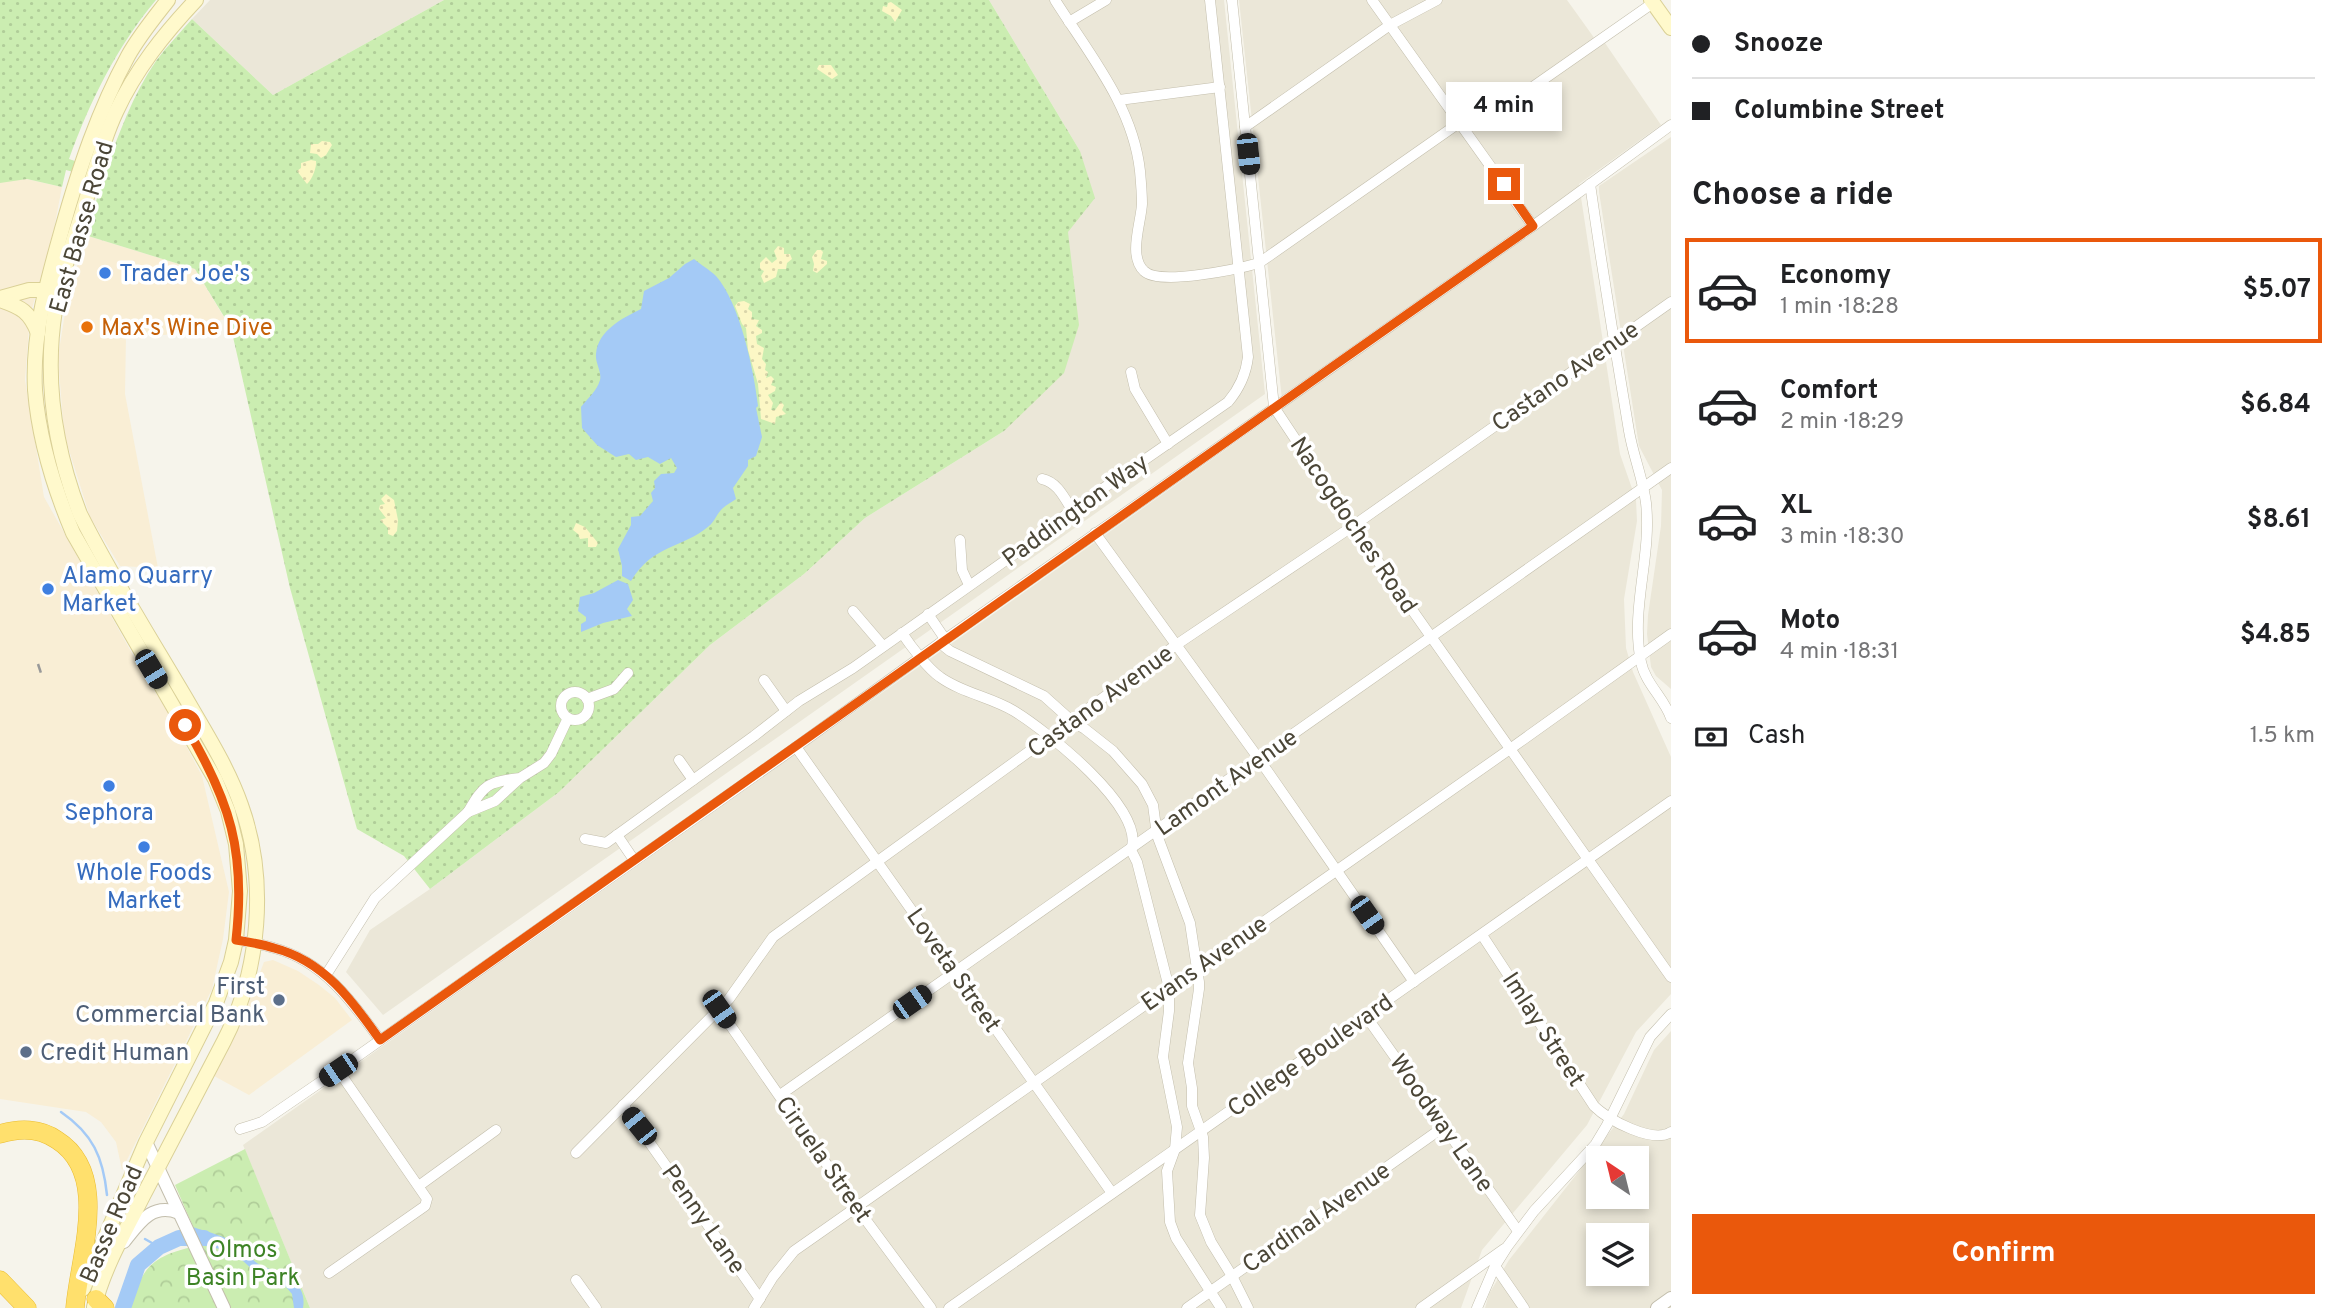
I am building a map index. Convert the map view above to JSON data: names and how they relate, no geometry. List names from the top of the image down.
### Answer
{
  "streets": {
    "main road": ["East Basse Road", "Basse Road"],
    "street": [
      "Castano Avenue",
      "Paddington Way",
      "Nacogdoches Road",
      "Lamont Avenue",
      "Evans Avenue",
      "Loveta Street",
      "Imlay Street",
      "College Boulevard",
      "Woodway Lane",
      "Ciruela Street",
      "Cardinal Avenue",
      "Penny Lane"
    ]
  },
  "crossings": [
    ["East Basse Road", "Basse Road"],
    ["Castano Avenue", "Nacogdoches Road"],
    ["Castano Avenue", "Loveta Street"],
    ["Castano Avenue", "Ciruela Street"],
    ["Castano Avenue", "Penny Lane"],
    ["Nacogdoches Road", "Lamont Avenue"],
    ["Nacogdoches Road", "Evans Avenue"],
    ["Nacogdoches Road", "College Boulevard"],
    ["Lamont Avenue", "Loveta Street"],
    ["Lamont Avenue", "Ciruela Street"],
    ["Evans Avenue", "Loveta Street"],
    ["Evans Avenue", "Ciruela Street"],
    ["Evans Avenue", "Penny Lane"],
    ["Loveta Street", "College Boulevard"],
    ["Imlay Street", "College Boulevard"],
    ["College Boulevard", "Woodway Lane"],
    ["Woodway Lane", "Cardinal Avenue"]
  ],
  "parks": ["Olmos Basin Park"],
  "places": [
    "Trader Joe's",
    "Max's Wine Dive",
    "Alamo Quarry Market",
    "Sephora",
    "Whole Foods Market",
    "First Commercial Bank",
    "Credit Human"
  ],
  "north": "top left",
  "page": {
    "banner": ["Snooze", "Columbine Street"],
    "bubble": "4 min",
    "heading": "Choose a ride",
    "list": [
      {
        "name": "Economy",
        "note": "1 min · 18:28",
        "value": "$5.07"
      },
      {
        "name": "Comfort",
        "note": "2 min · 18:29",
        "value": "$6.84"
      },
      {
        "name": "XL",
        "note": "3 min · 18:30",
        "value": "$8.61"
      },
      {
        "name": "Moto",
        "note": "4 min · 18:31",
        "value": "$4.85"
      }
    ],
    "pay": ["Cash", "1.5 km"],
    "buttons": "Confirm"
  }
}
